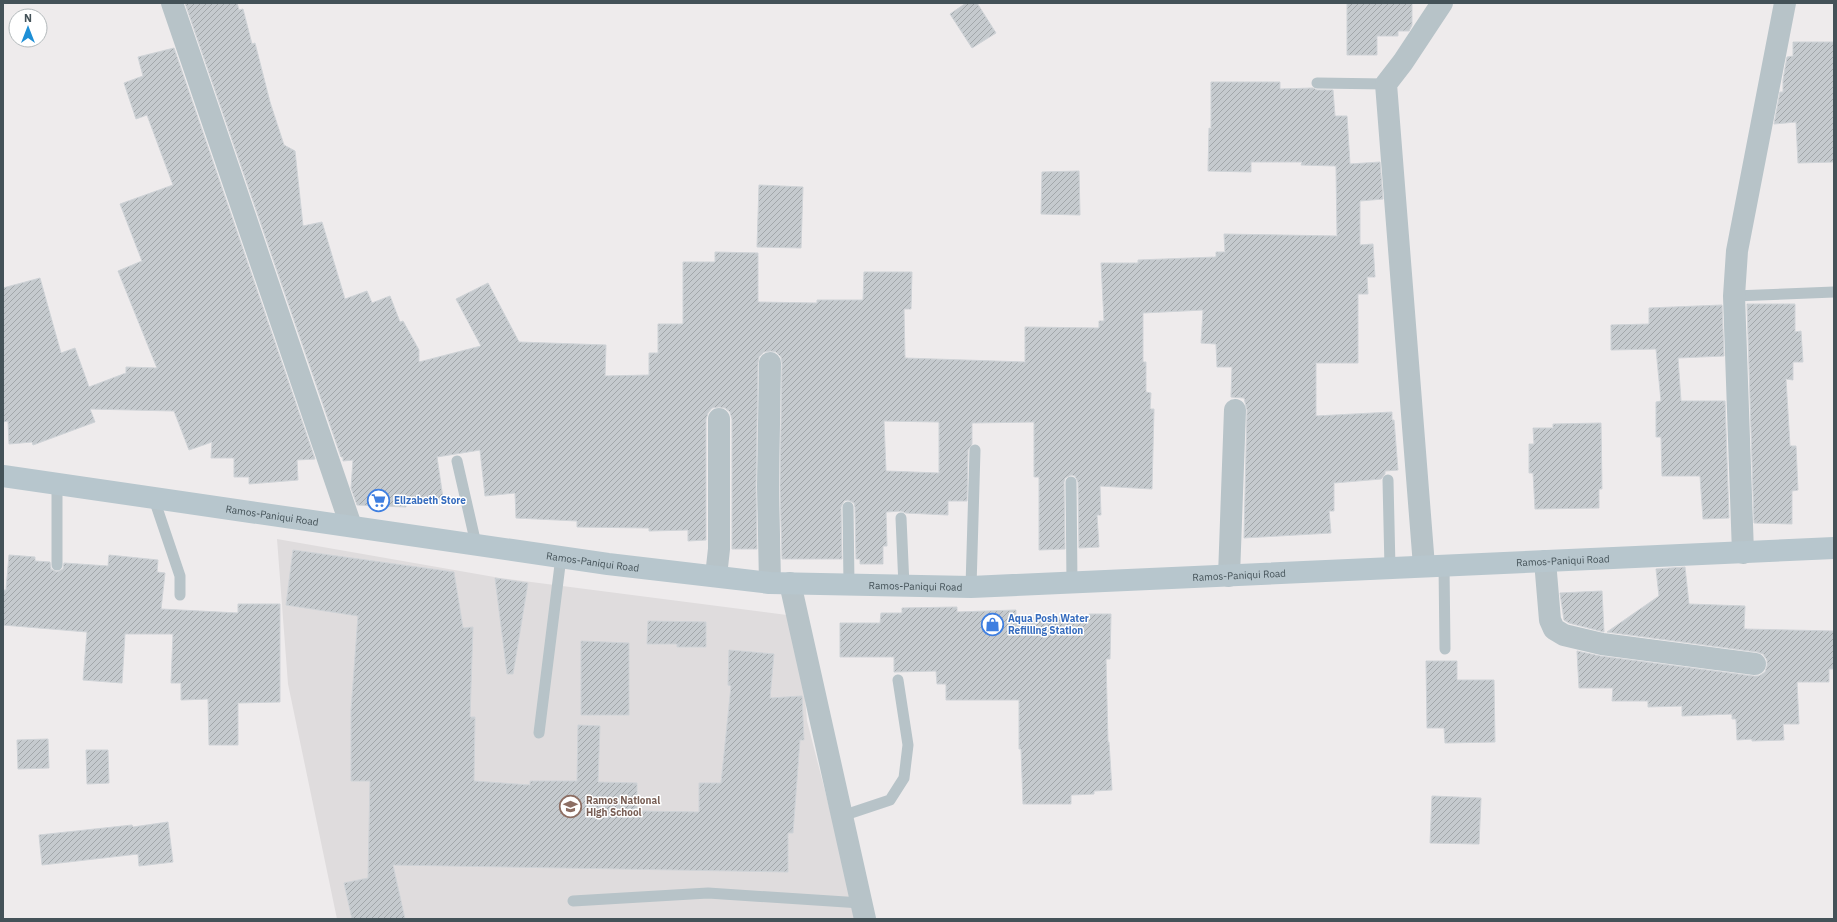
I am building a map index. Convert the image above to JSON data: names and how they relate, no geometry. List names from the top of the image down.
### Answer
{
  "streets": {
    "main road": ["Ramos-Paniqui Road"]
  },
  "places": {
    "supermarket": ["Elizabeth Store"],
    "shop": ["Aqua Posh Water Refilling Station"],
    "school or university": ["Ramos National High School"]
  },
  "north": "top"
}
